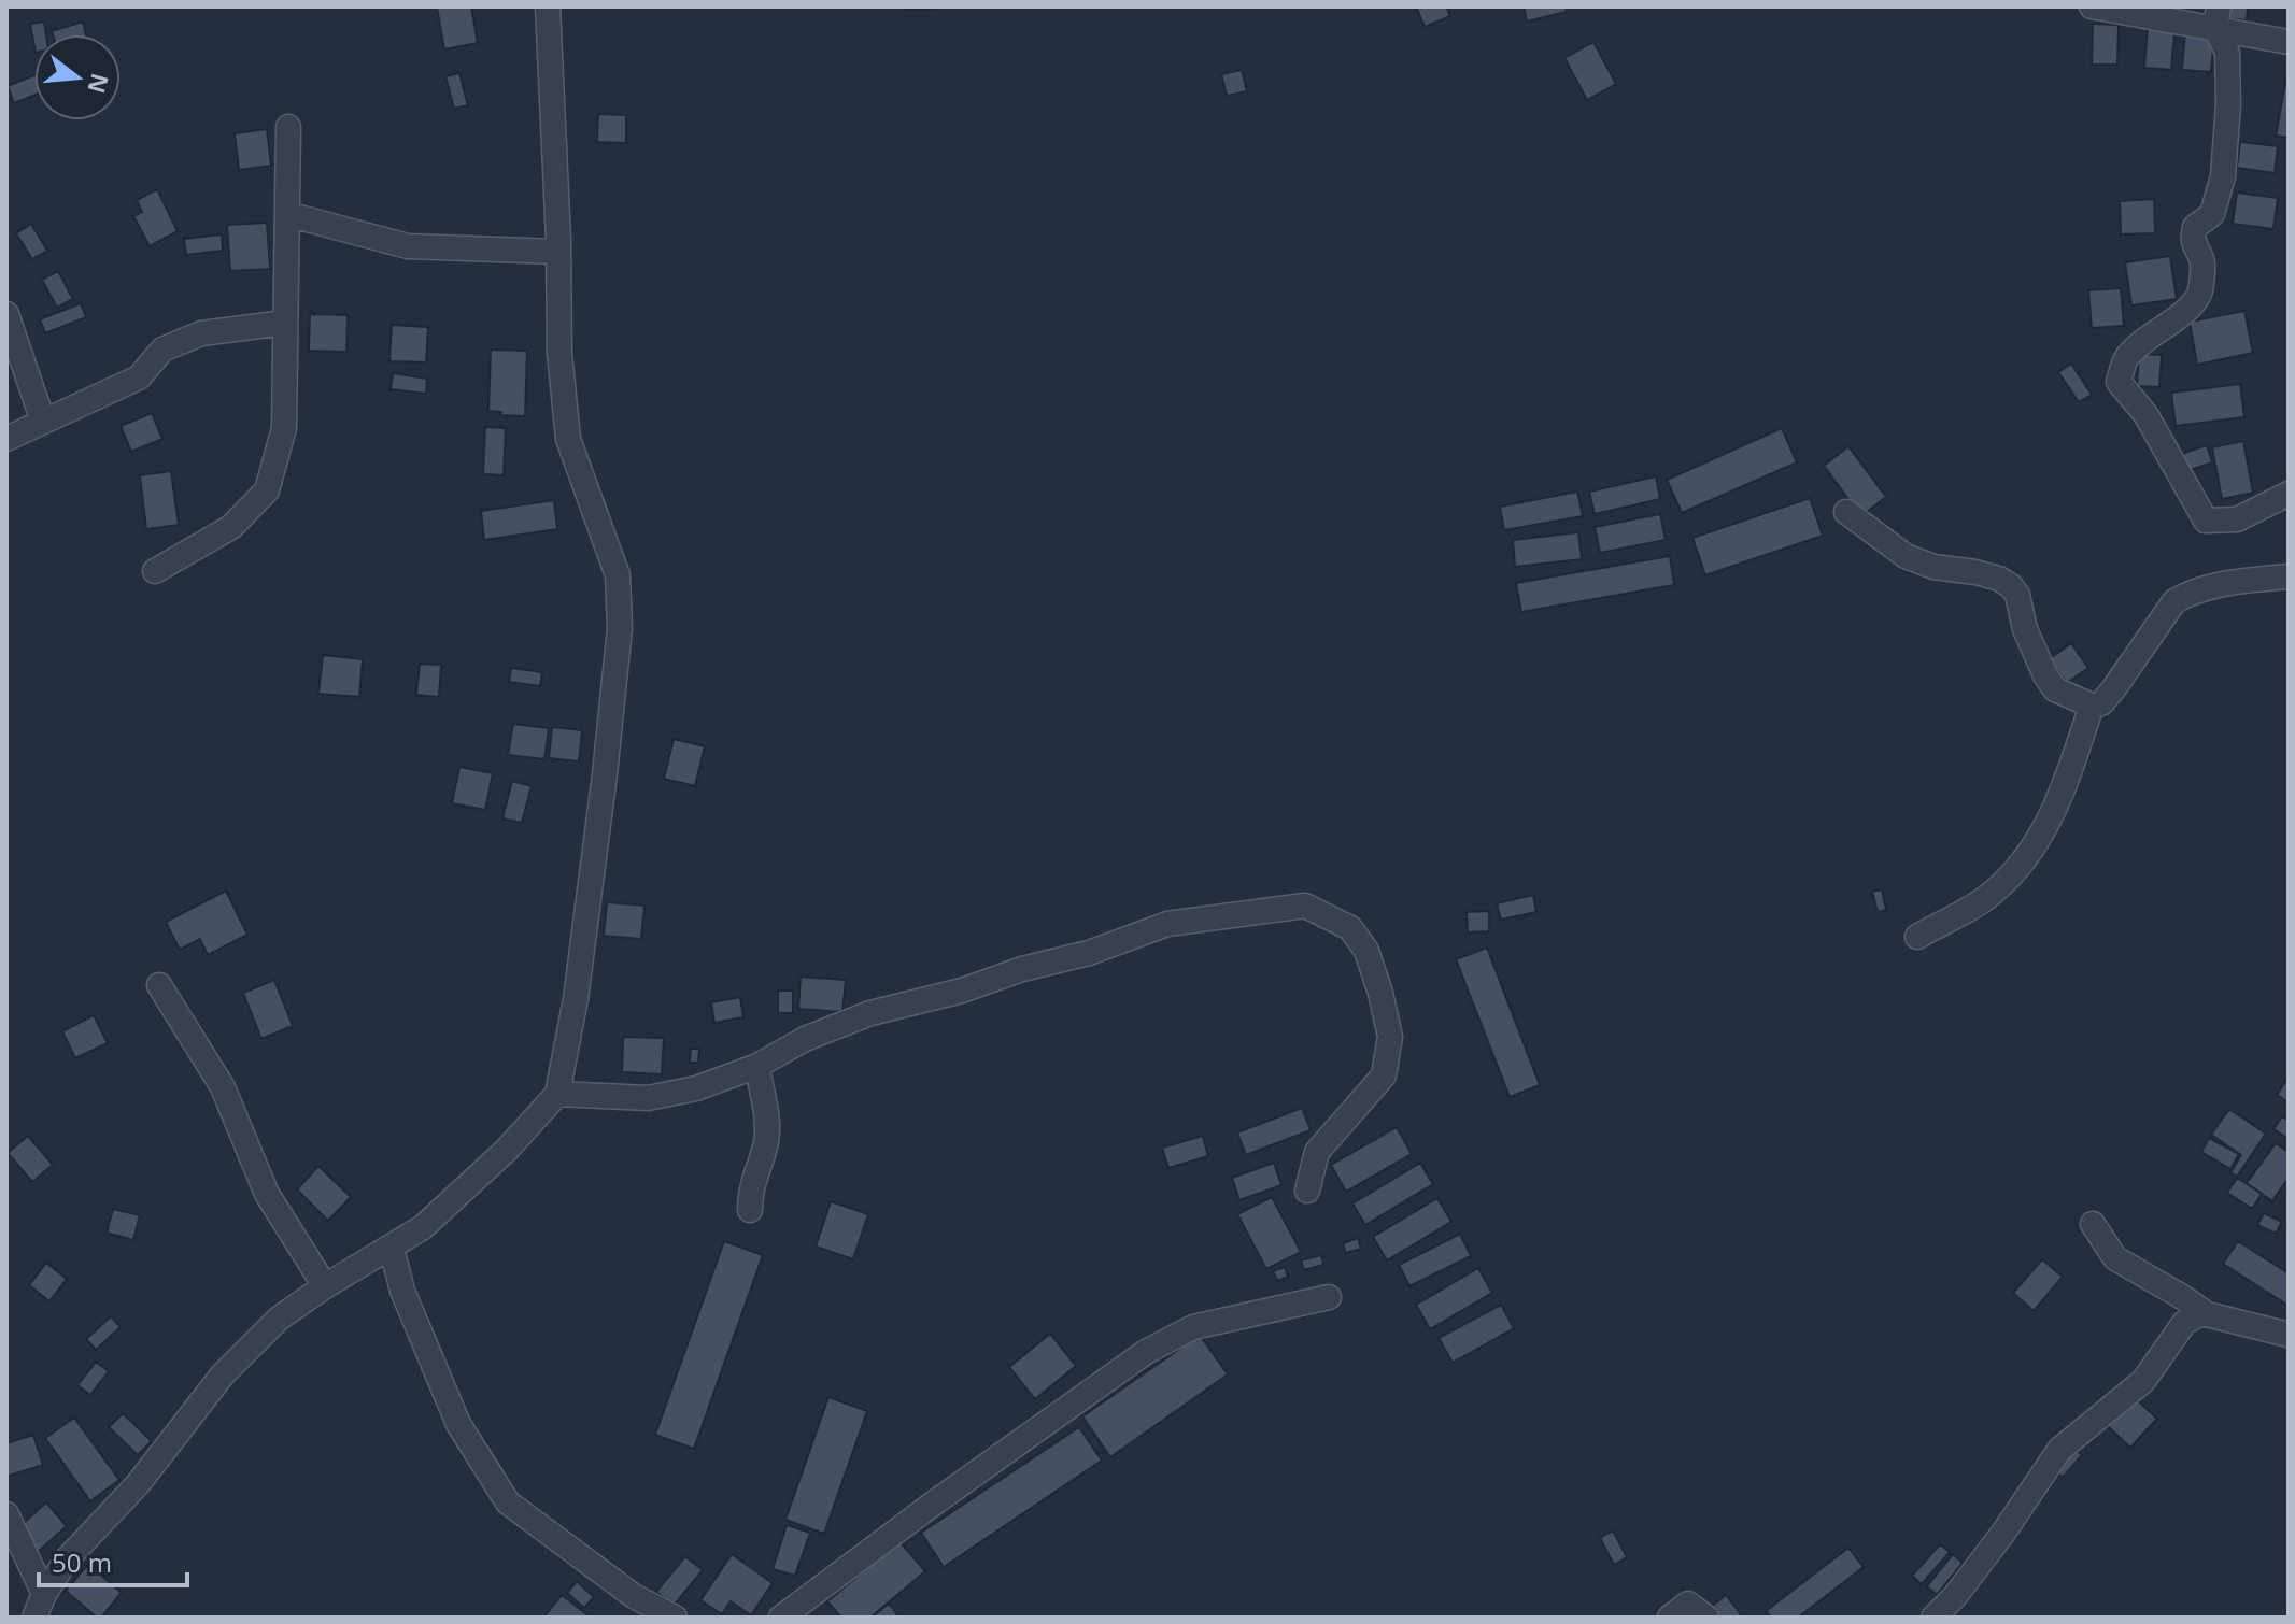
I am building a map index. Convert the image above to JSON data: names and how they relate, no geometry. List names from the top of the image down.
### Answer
{
  "scale_bar": "50 m",
  "north": "right"
}
